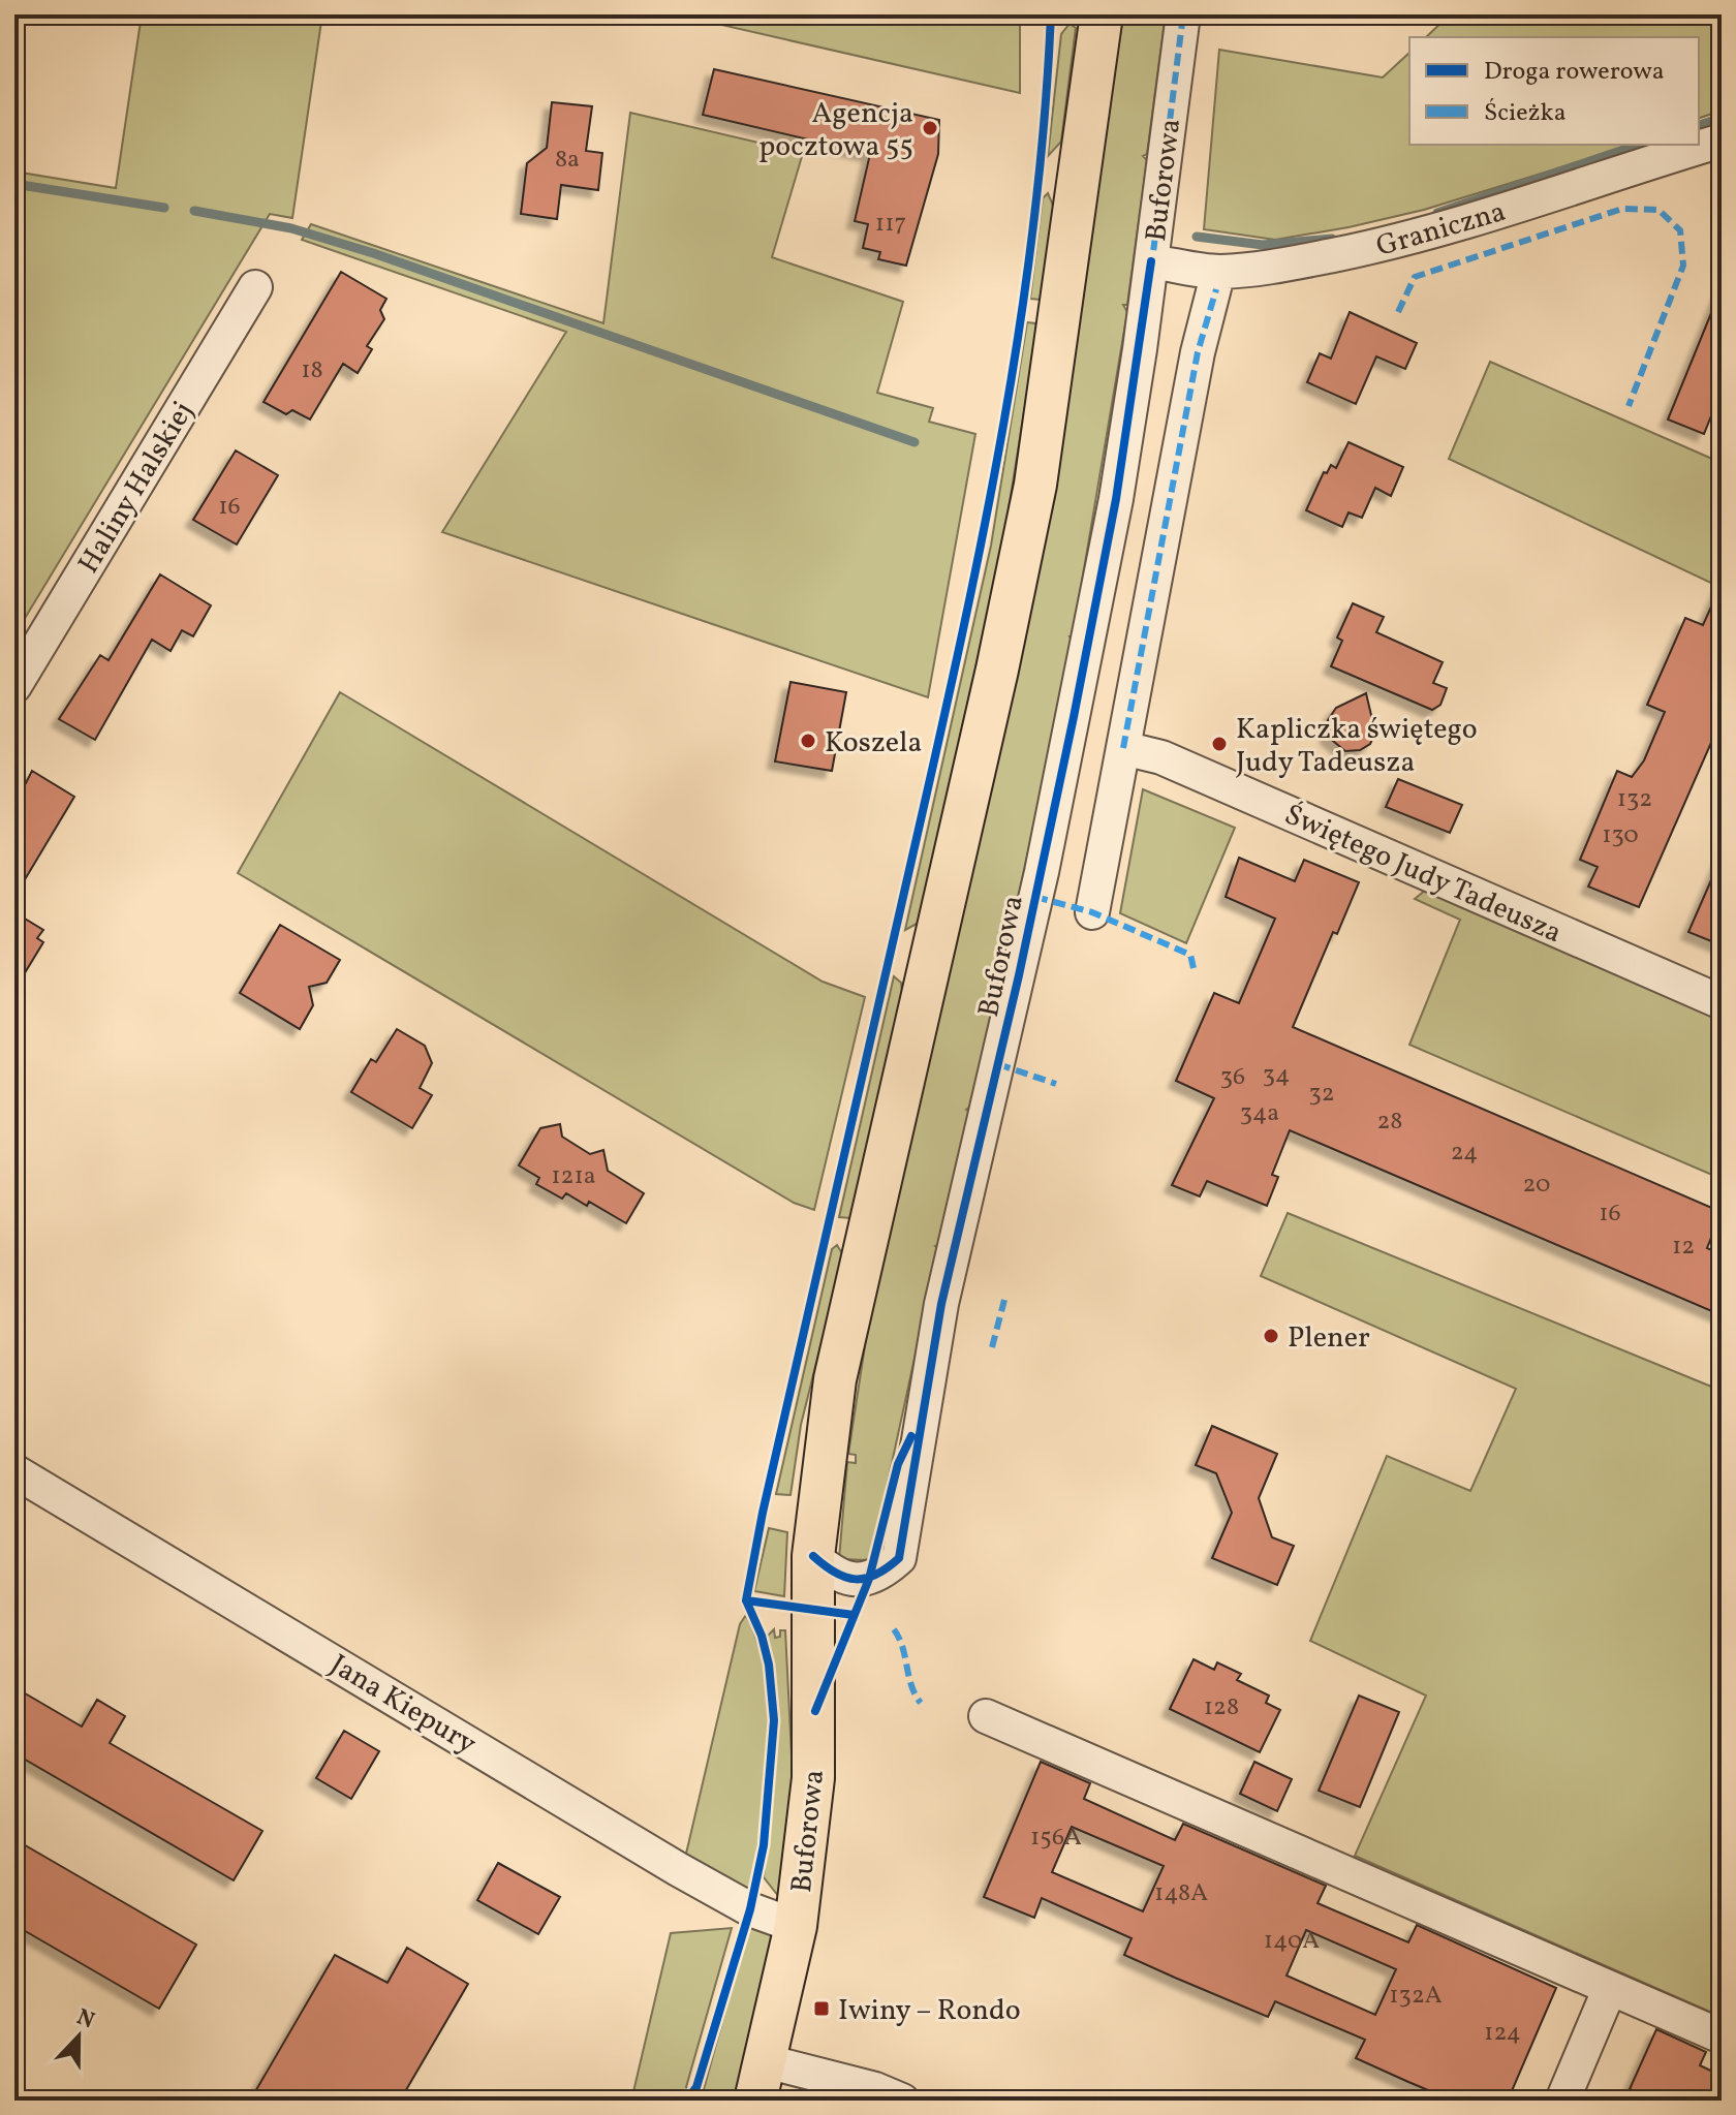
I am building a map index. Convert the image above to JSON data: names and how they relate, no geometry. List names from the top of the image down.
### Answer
{
  "streets": {
    "main road": ["Buforowa"],
    "street": [
      "Graniczna",
      "Haliny Halskiej",
      "Świętego Judy Tadeusza",
      "Jana Kiepury"
    ]
  },
  "crossings": [
    ["Buforowa", "Graniczna"],
    ["Buforowa", "Jana Kiepury"]
  ],
  "places": {
    "other": [
      "Agencja pocztowa 55",
      "Koszela",
      "Kapliczka świętego Judy Tadeusza",
      "Plener"
    ],
    "transit": ["Iwiny – Rondo"]
  },
  "house_numbers": [
    "8a",
    "117",
    "18",
    "16",
    "132",
    "130",
    "34",
    "36",
    "32",
    "34a",
    "28",
    "24",
    "121a",
    "20",
    "16",
    "12",
    "128",
    "156A",
    "148A",
    "140A",
    "132A",
    "124"
  ],
  "legend": ["Droga rowerowa", "Ścieżka"],
  "north": "top"
}
